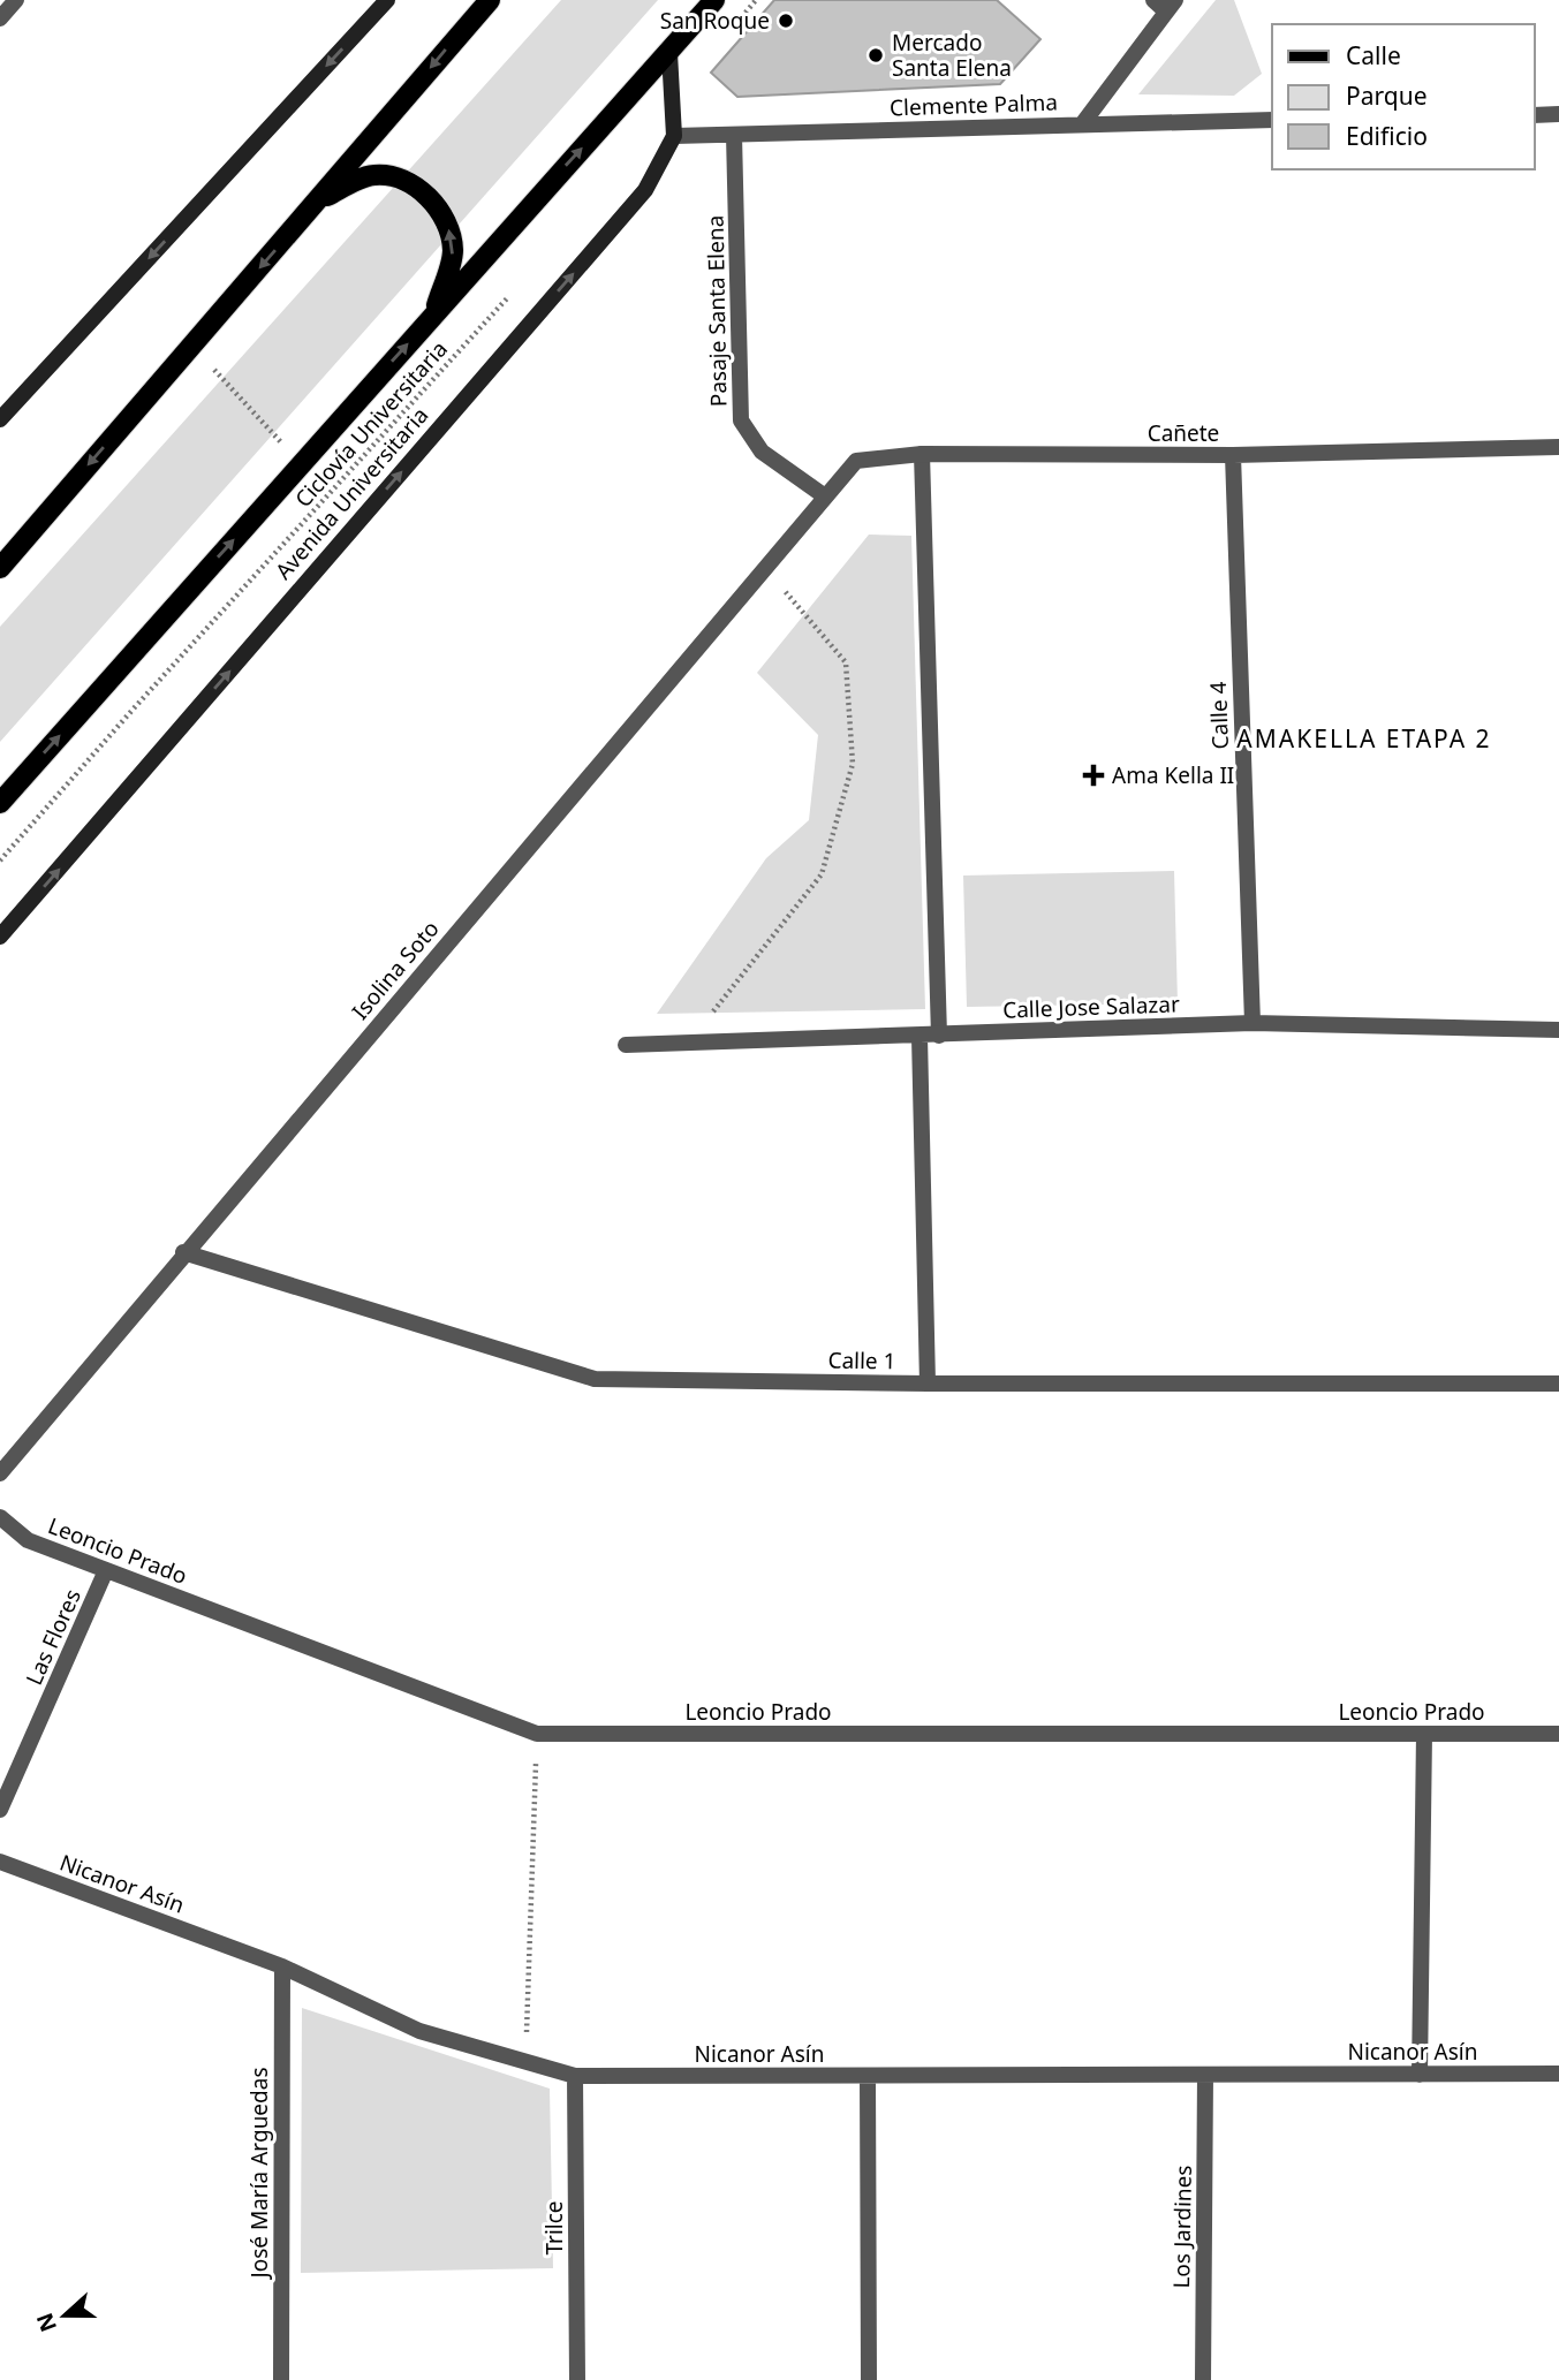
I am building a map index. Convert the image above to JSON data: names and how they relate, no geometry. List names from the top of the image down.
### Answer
{
  "streets": {
    "main road": ["Avenida Universitaria"],
    "street": [
      "Clemente Palma",
      "Pasaje Santa Elena",
      "Cañete",
      "Calle 4",
      "Isolina Soto",
      "Calle Jose Salazar",
      "Calle 1",
      "Leoncio Prado",
      "Las Flores",
      "Nicanor Asín",
      "José María Arguedas",
      "Los Jardines",
      "Trilce"
    ],
    "path": ["Ciclovía Universitaria"]
  },
  "crossings": [
    ["Clemente Palma", "Pasaje Santa Elena"],
    ["Clemente Palma", "Avenida Universitaria"],
    ["Pasaje Santa Elena", "Cañete"],
    ["Pasaje Santa Elena", "Isolina Soto"],
    ["Cañete", "Calle 4"],
    ["Cañete", "Isolina Soto"],
    ["Calle 4", "Calle Jose Salazar"],
    ["Isolina Soto", "Calle 1"],
    ["Leoncio Prado", "Las Flores"],
    ["Nicanor Asín", "José María Arguedas"],
    ["Nicanor Asín", "Los Jardines"],
    ["Nicanor Asín", "Trilce"]
  ],
  "districts": ["AMAKELLA ETAPA 2"],
  "places": {
    "other": ["San Roque", "Mercado Santa Elena"],
    "health": ["Ama Kella II"]
  },
  "legend": ["Calle", "Parque", "Edificio"],
  "north": "left"
}
